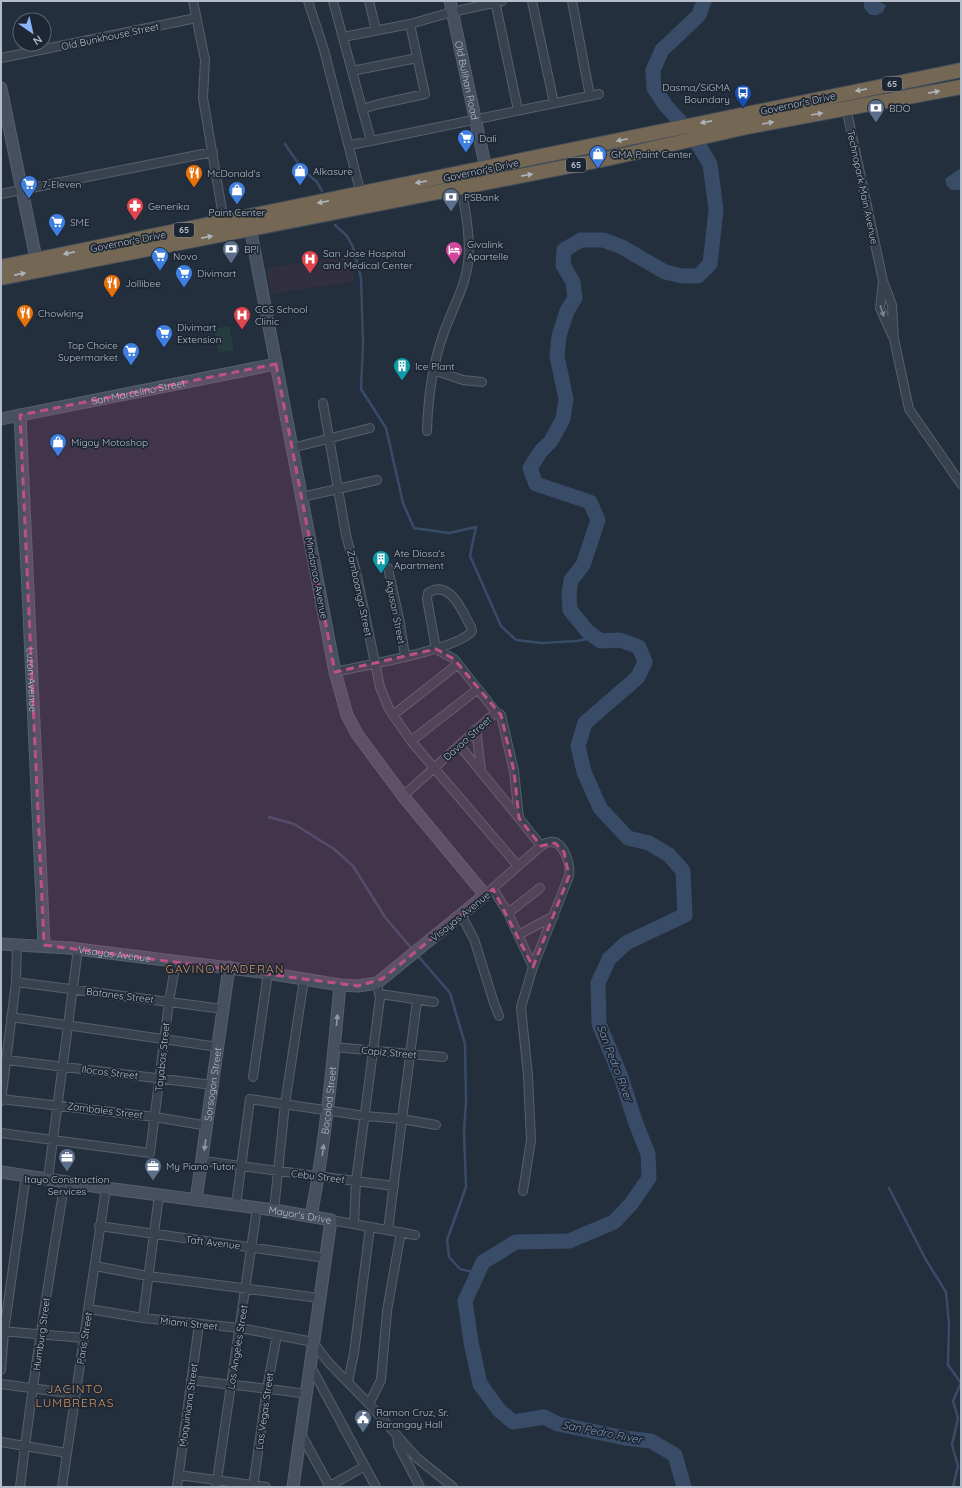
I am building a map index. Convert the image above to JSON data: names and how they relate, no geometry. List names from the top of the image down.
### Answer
{
  "streets": {
    "highway": ["65", "Governor's Drive"],
    "street": [
      "Old Bunkhouse Street",
      "Old Bulihan Road",
      "Technopark Main Avenue",
      "San Marcelino Street",
      "Mindanao Avenue",
      "Zamboanga Street",
      "Agusan Street",
      "Luzon Avenue",
      "Davao Street",
      "Visayas Avenue",
      "Batanes Street",
      "Capiz Street",
      "Tayabas Street",
      "Ilocos Street",
      "Sorsogon Street",
      "Bacolod Street",
      "Zambales Street",
      "Cebu Street",
      "Mayor's Drive",
      "Taft Avenue",
      "Miami Street",
      "Humburg Street",
      "Paris Street",
      "Los Angeles Street",
      "Maquiniana Street",
      "Las Vegas Street"
    ]
  },
  "crossings": [
    ["Old Bulihan Road", "Governor's Drive"],
    ["Governor's Drive", "Technopark Main Avenue"],
    ["Governor's Drive", "Mindanao Avenue"],
    ["San Marcelino Street", "Mindanao Avenue"],
    ["San Marcelino Street", "Luzon Avenue"],
    ["Mindanao Avenue", "Davao Street"],
    ["Mindanao Avenue", "Visayas Avenue"],
    ["Zamboanga Street", "Davao Street"],
    ["Zamboanga Street", "Visayas Avenue"],
    ["Luzon Avenue", "Visayas Avenue"],
    ["Visayas Avenue", "Tayabas Street"],
    ["Visayas Avenue", "Sorsogon Street"],
    ["Visayas Avenue", "Bacolod Street"],
    ["Batanes Street", "Tayabas Street"],
    ["Batanes Street", "Sorsogon Street"],
    ["Capiz Street", "Bacolod Street"],
    ["Tayabas Street", "Ilocos Street"],
    ["Tayabas Street", "Zambales Street"],
    ["Ilocos Street", "Sorsogon Street"],
    ["Sorsogon Street", "Zambales Street"],
    ["Sorsogon Street", "Cebu Street"],
    ["Sorsogon Street", "Mayor's Drive"],
    ["Bacolod Street", "Cebu Street"],
    ["Bacolod Street", "Mayor's Drive"],
    ["Mayor's Drive", "Taft Avenue"],
    ["Mayor's Drive", "Miami Street"],
    ["Mayor's Drive", "Humburg Street"],
    ["Mayor's Drive", "Paris Street"],
    ["Mayor's Drive", "Los Angeles Street"],
    ["Taft Avenue", "Paris Street"],
    ["Taft Avenue", "Los Angeles Street"],
    ["Miami Street", "Paris Street"],
    ["Miami Street", "Los Angeles Street"],
    ["Miami Street", "Maquiniana Street"],
    ["Miami Street", "Las Vegas Street"]
  ],
  "districts": ["GAVINO MADERAN", "JACINTO LUMBRERAS"],
  "water": ["San Pedro River"],
  "places": {
    "bus stop": ["Dasma/SiGMA Boundary"],
    "bank": ["BDO", "PSBank", "BPI"],
    "supermarket": [
      "Dali",
      "7-Eleven",
      "SME",
      "Novo",
      "Divimart",
      "Divimart Extension",
      "Top Choice Supermarket"
    ],
    "shop": [
      "GMA Paint Center",
      "Alkasure",
      "Paint Center",
      "Migoy Motoshop"
    ],
    "restaurant": ["McDonald's", "Jollibee", "Chowking"],
    "pharmacy": ["Generika"],
    "hotel": ["Givalink Apartelle"],
    "hospital": ["San Jose Hospital and Medical Center", "CGS School Clinic"],
    "building": ["Ice Plant", "Ate Diosa's Apartment"],
    "office": ["Itayo Construction Services", "My Piano Tutor"],
    "public building": ["Ramon Cruz, Sr. Barangay Hall"]
  },
  "north": "bottom right"
}
